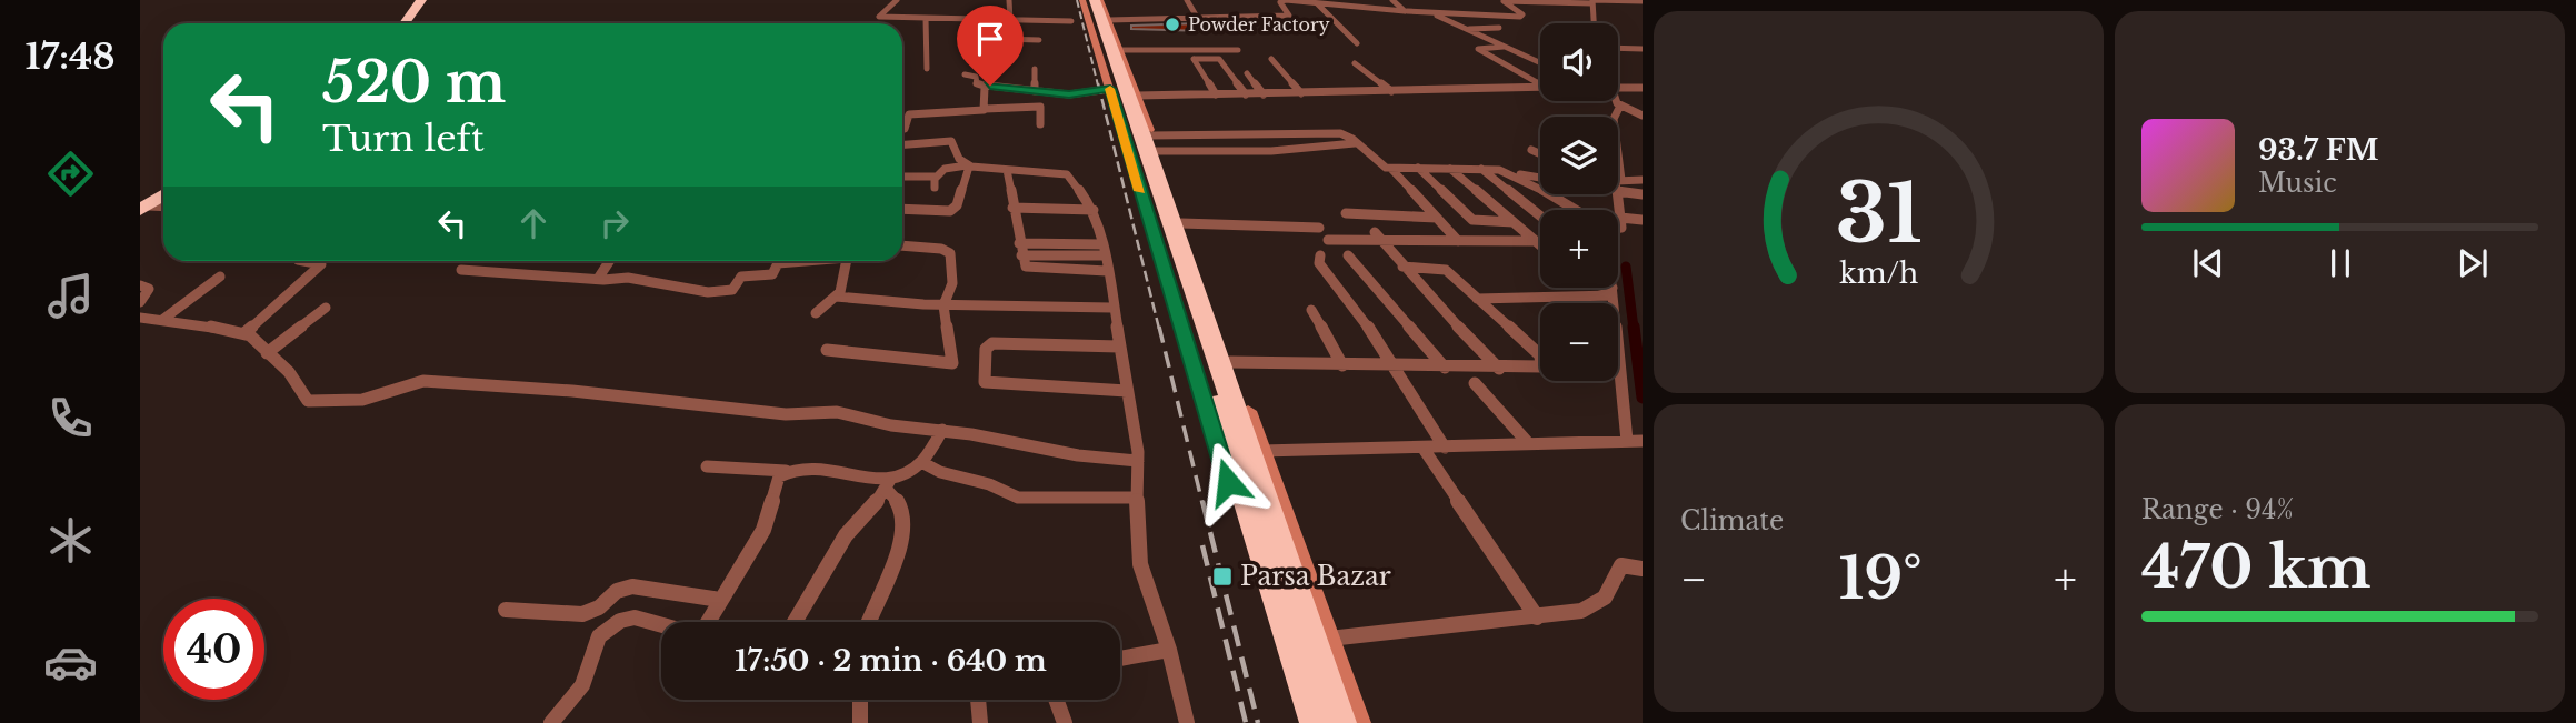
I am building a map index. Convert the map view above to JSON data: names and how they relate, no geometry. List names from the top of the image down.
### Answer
{
  "places": {
    "other": ["Powder Factory"],
    "transit": ["Parsa Bazar"]
  },
  "page": {
    "tabs": "17:48",
    "map_buttons": ["+", "−"],
    "turn": ["520 m", "Turn left"],
    "song": ["93.7 FM", "Music"],
    "tile": [
      "Climate",
      ["Range · 94%", "470 km"]
    ],
    "heat": ["−", "19°", "+"],
    "limit": "40",
    "trip": "17:50 · 2 min · 640 m",
    "gauge": ["31", "km/h"]
  }
}
